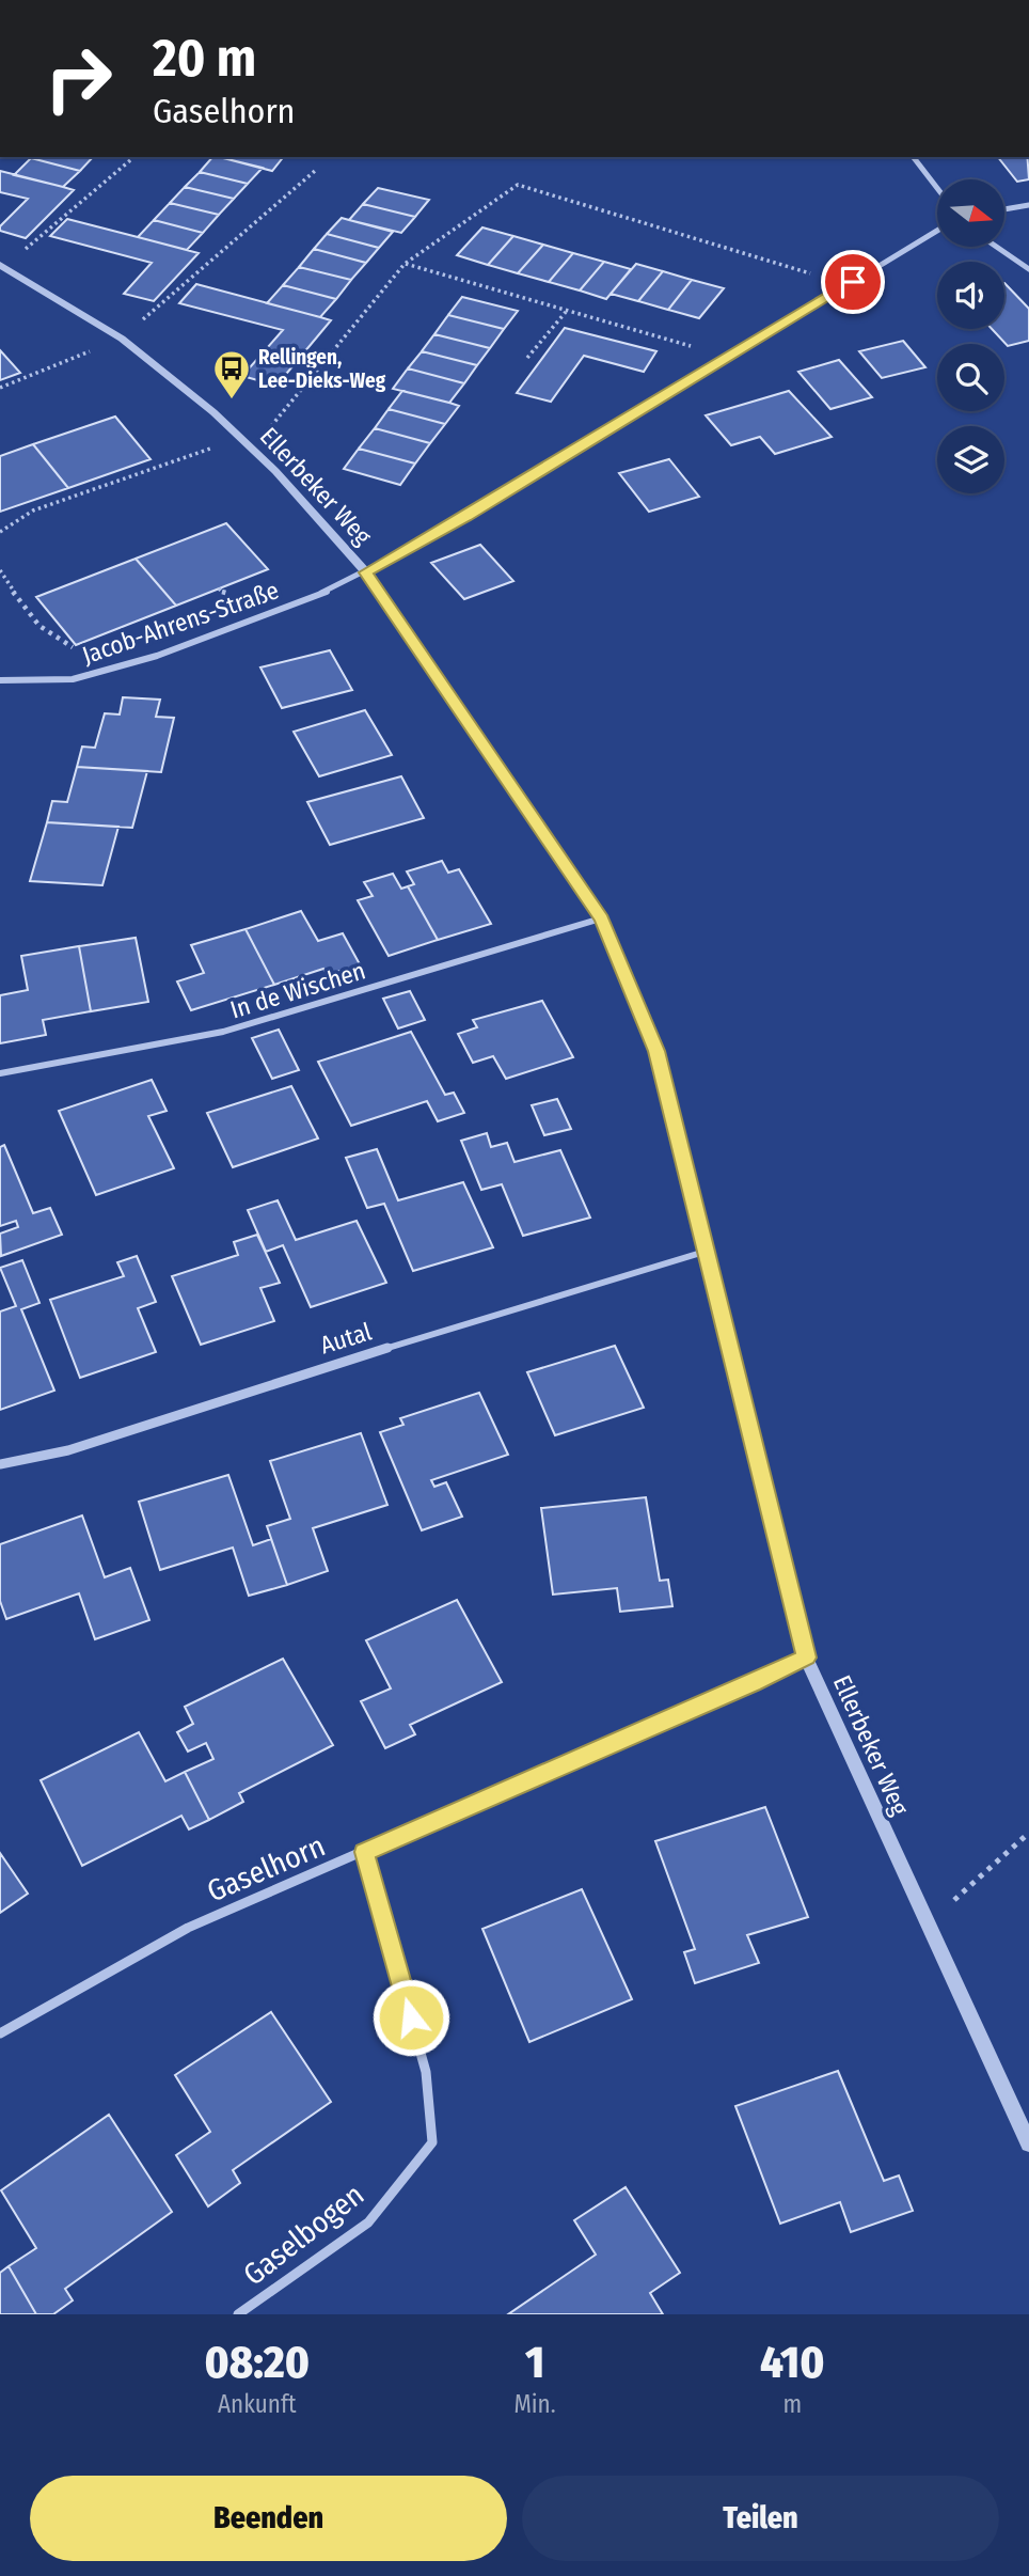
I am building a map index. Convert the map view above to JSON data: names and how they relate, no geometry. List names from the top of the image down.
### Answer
{
  "streets": {
    "street": [
      "Ellerbeker Weg",
      "Jacob-Ahrens-Straße",
      "In de Wischen",
      "Autal",
      "Gaselhorn",
      "Gaselbogen"
    ]
  },
  "crossings": [
    ["Ellerbeker Weg", "Jacob-Ahrens-Straße"],
    ["Ellerbeker Weg", "In de Wischen"],
    ["Ellerbeker Weg", "Autal"],
    ["Ellerbeker Weg", "Gaselhorn"],
    ["Gaselhorn", "Gaselbogen"]
  ],
  "places": {
    "bus stop": ["Rellingen, Lee-Dieks-Weg"]
  },
  "north": "right",
  "page": {
    "turn": ["20 m", "Gaselhorn"],
    "eta": [
      "08:20",
      "Ankunft",
      "1",
      "Min.",
      "410",
      "m"
    ],
    "buttons": ["Beenden", "Teilen"]
  }
}
